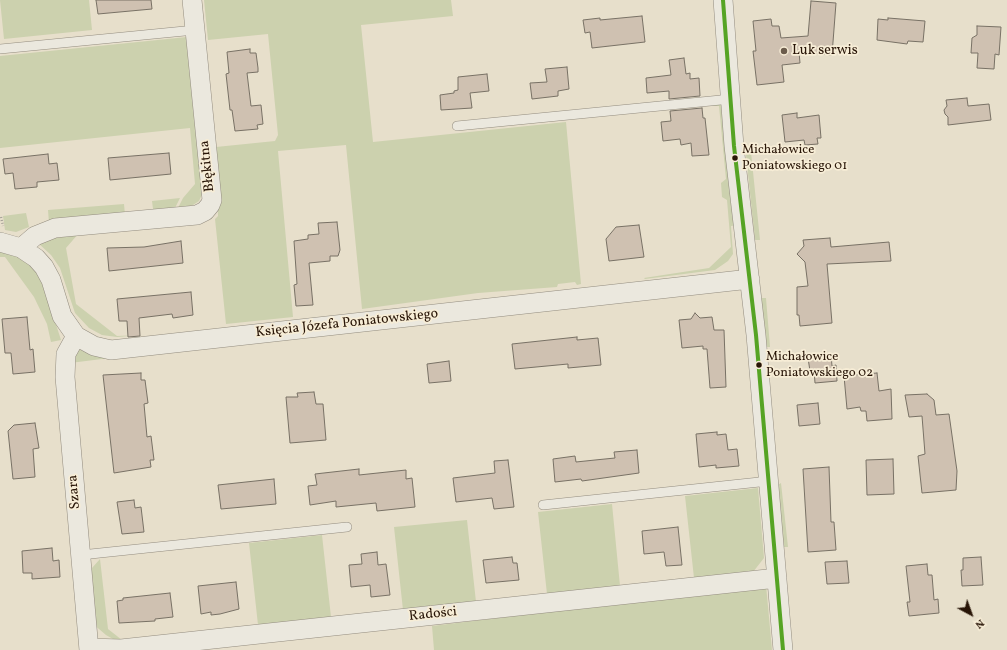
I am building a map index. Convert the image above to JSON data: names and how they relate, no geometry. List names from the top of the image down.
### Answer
{
  "streets": {
    "street": [
      "Błękitna",
      "Księcia Józefa Poniatowskiego",
      "Szara",
      "Radości"
    ]
  },
  "crossings": [
    ["Błękitna", "Księcia Józefa Poniatowskiego"],
    ["Księcia Józefa Poniatowskiego", "Szara"],
    ["Szara", "Radości"]
  ],
  "places": ["Luk serwis", "Michałowice Poniatowskiego 01", "Michałowice Poniatowskiego 02"],
  "north": "bottom right"
}
